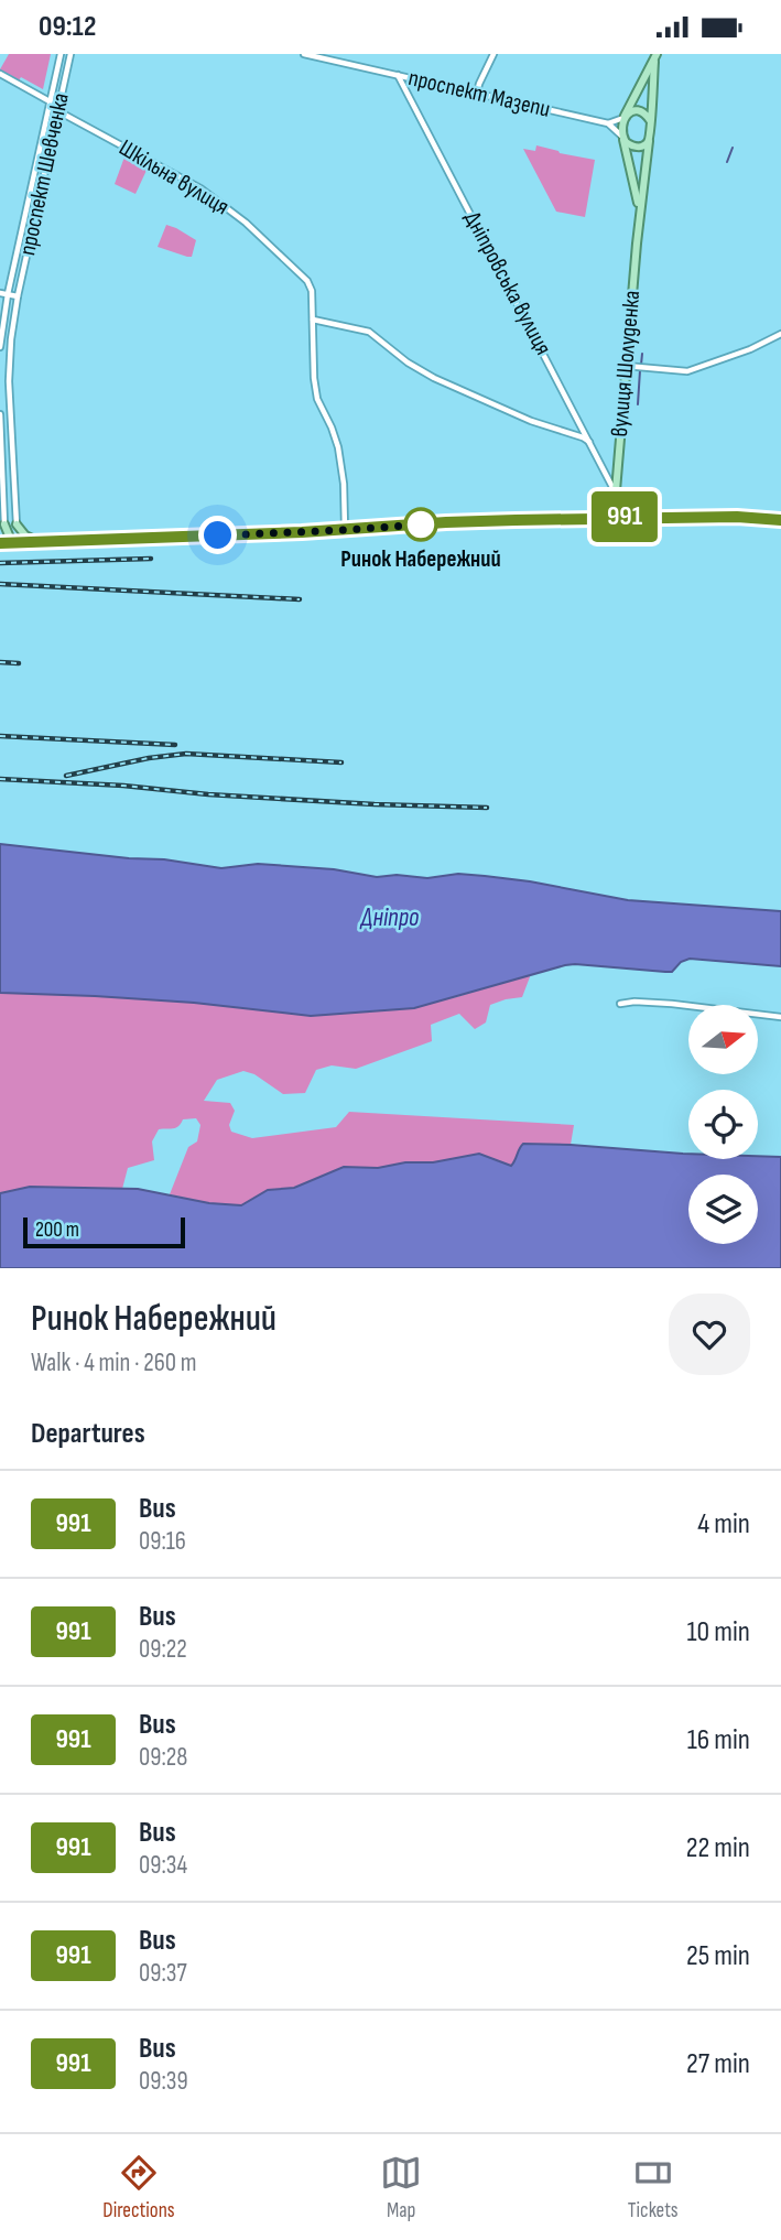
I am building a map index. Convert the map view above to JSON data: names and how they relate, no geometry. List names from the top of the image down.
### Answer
{
  "streets": {
    "main road": ["вулиця Шолуденка"],
    "street": [
      "проспект Мазепи",
      "проспект Шевченка",
      "Шкільна вулиця",
      "Дніпровська вулиця"
    ]
  },
  "crossings": [
    ["проспект Мазепи", "Дніпровська вулиця"],
    ["проспект Мазепи", "вулиця Шолуденка"],
    ["проспект Шевченка", "Шкільна вулиця"],
    ["Дніпровська вулиця", "вулиця Шолуденка"]
  ],
  "water": ["Дніпро"],
  "places": ["Ринок Набережний"],
  "lines": ["bus line 991"],
  "scale_bar": "200 m",
  "north": "right",
  "page": {
    "status": "09:12",
    "on_map": "991",
    "scale": "200 m",
    "heading": [
      ["Ринок Набережний", "Walk · 4 min · 260 m"],
      "Departures"
    ],
    "list": [
      {
        "mark": "991",
        "name": "Bus",
        "note": "09:16",
        "value": "4 min"
      },
      {
        "mark": "991",
        "name": "Bus",
        "note": "09:22",
        "value": "10 min"
      },
      {
        "mark": "991",
        "name": "Bus",
        "note": "09:28",
        "value": "16 min"
      },
      {
        "mark": "991",
        "name": "Bus",
        "note": "09:34",
        "value": "22 min"
      },
      {
        "mark": "991",
        "name": "Bus",
        "note": "09:37",
        "value": "25 min"
      },
      {
        "mark": "991",
        "name": "Bus",
        "note": "09:39",
        "value": "27 min"
      }
    ],
    "tabs": ["Directions", "Map", "Tickets"]
  }
}
